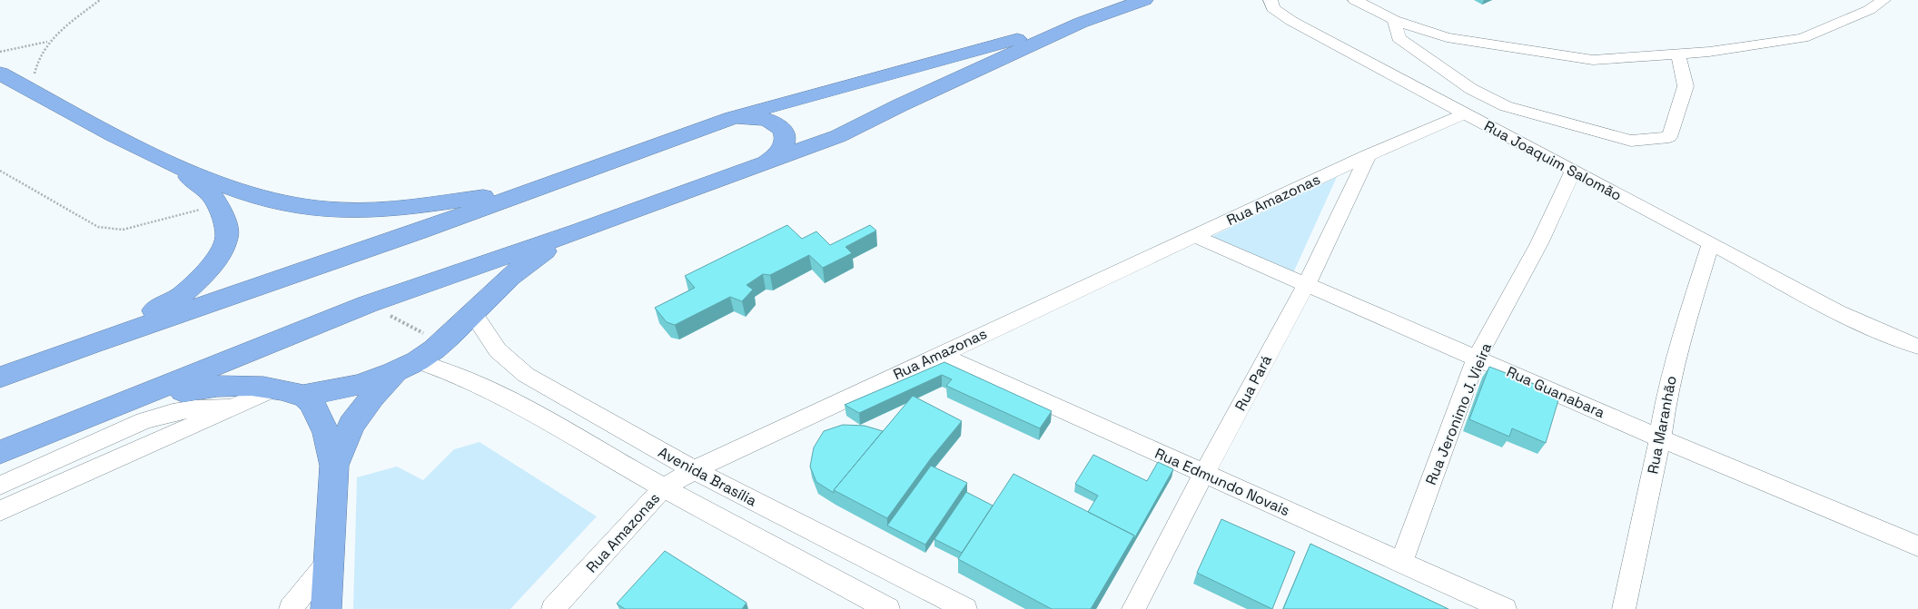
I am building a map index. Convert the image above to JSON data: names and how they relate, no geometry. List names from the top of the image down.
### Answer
{
  "streets": {
    "street": [
      "Rua Joaquim Salomão",
      "Rua Amazonas",
      "Rua Pará",
      "Rua Guanabara",
      "Rua Jeronimo J. Vieira",
      "Rua Maranhão",
      "Avenida Brasília",
      "Rua Edmundo Novais"
    ]
  },
  "crossings": [
    ["Rua Joaquim Salomão", "Rua Amazonas"],
    ["Rua Joaquim Salomão", "Rua Jeronimo J. Vieira"],
    ["Rua Joaquim Salomão", "Rua Maranhão"],
    ["Rua Amazonas", "Rua Pará"],
    ["Rua Amazonas", "Rua Guanabara"],
    ["Rua Amazonas", "Avenida Brasília"],
    ["Rua Amazonas", "Rua Edmundo Novais"],
    ["Rua Pará", "Rua Guanabara"],
    ["Rua Pará", "Rua Edmundo Novais"],
    ["Rua Guanabara", "Rua Jeronimo J. Vieira"],
    ["Rua Guanabara", "Rua Maranhão"],
    ["Rua Jeronimo J. Vieira", "Rua Edmundo Novais"]
  ]
}
